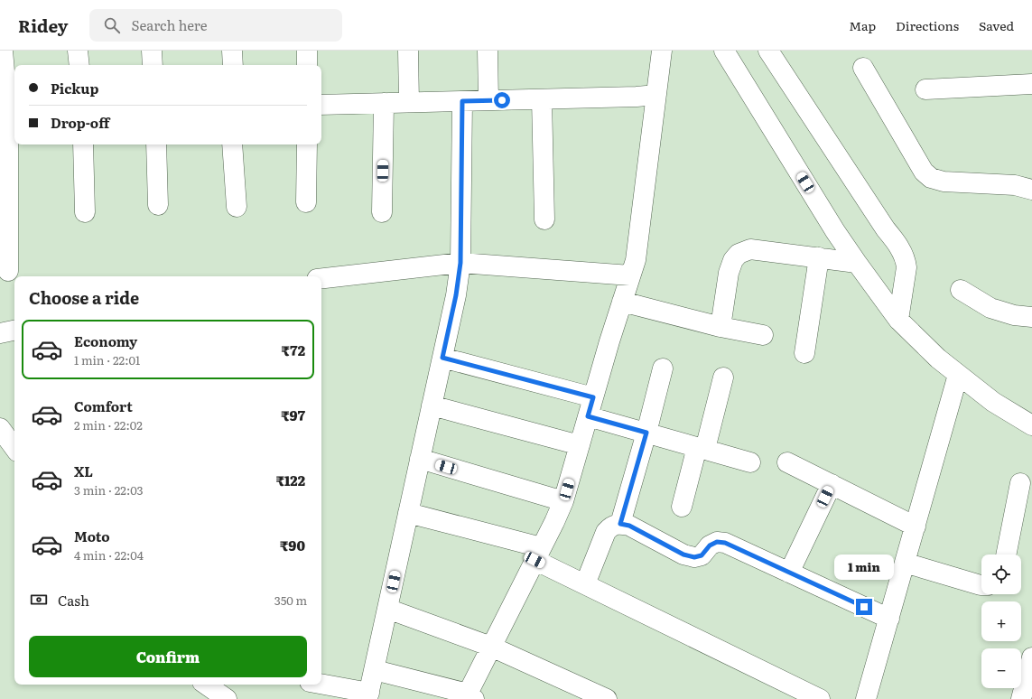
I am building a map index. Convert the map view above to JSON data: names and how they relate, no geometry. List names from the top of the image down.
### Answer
{
  "page": {
    "header": "Ridey",
    "search": "Search here",
    "nav": ["Map", "Directions", "Saved"],
    "banner": ["Pickup", "Drop-off"],
    "heading": "Choose a ride",
    "list": [
      {
        "name": "Economy",
        "note": "1 min · 22:01",
        "value": "₹72"
      },
      {
        "name": "Comfort",
        "note": "2 min · 22:02",
        "value": "₹97"
      },
      {
        "name": "XL",
        "note": "3 min · 22:03",
        "value": "₹122"
      },
      {
        "name": "Moto",
        "note": "4 min · 22:04",
        "value": "₹90"
      }
    ],
    "map_buttons": ["+", "−"],
    "bubble": "1 min",
    "pay": ["Cash", "350 m"],
    "buttons": "Confirm"
  }
}
